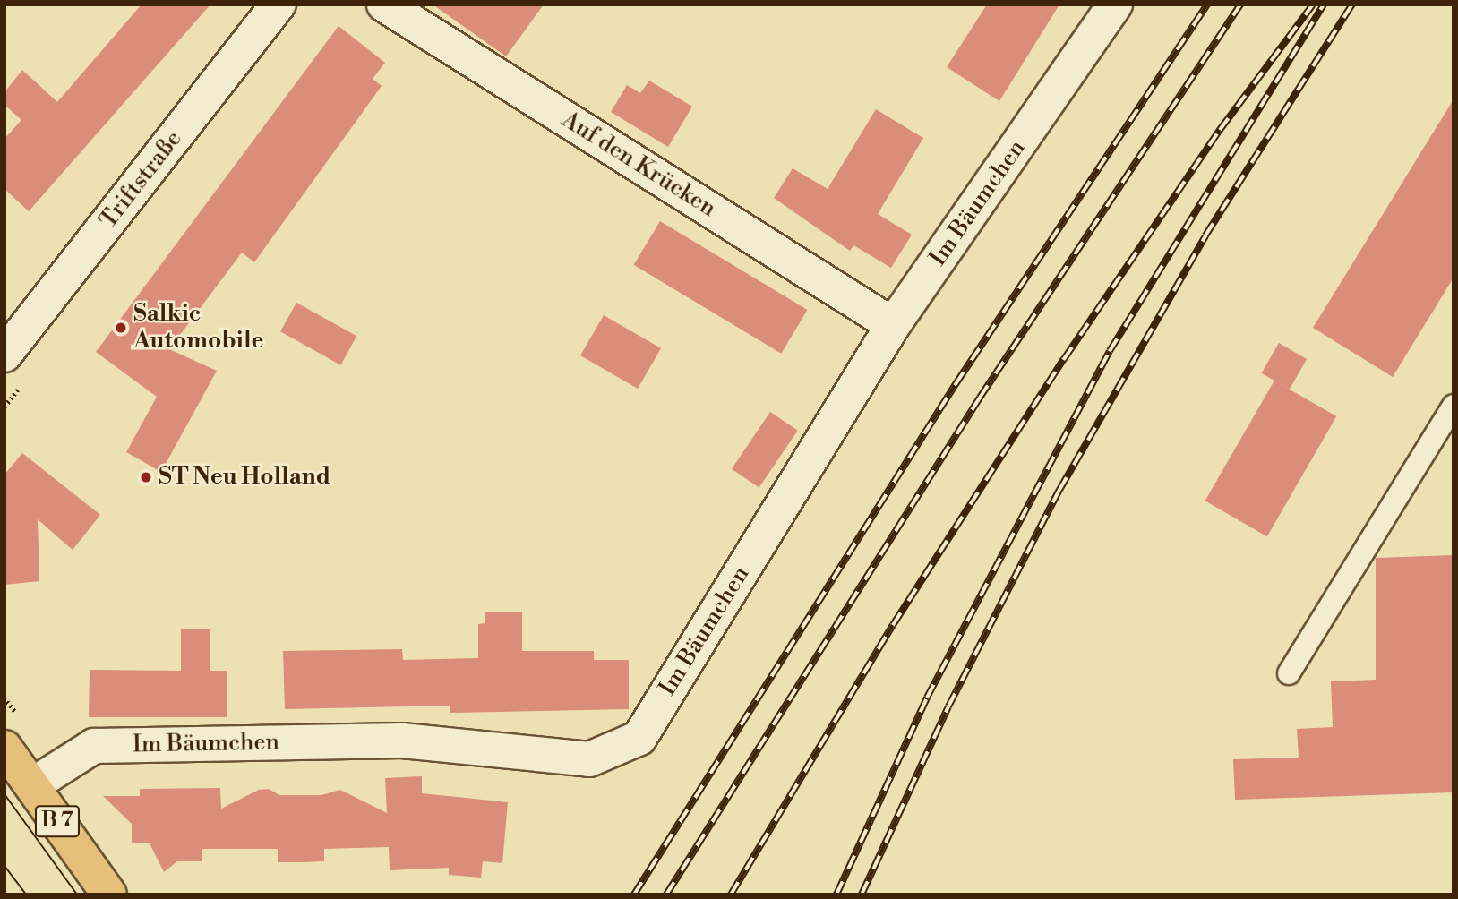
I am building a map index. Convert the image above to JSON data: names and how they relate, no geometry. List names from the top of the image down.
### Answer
{
  "streets": {
    "main road": ["B 7"],
    "street": ["Auf den Krücken", "Triftstraße", "Im Bäumchen"]
  },
  "crossings": [
    ["Auf den Krücken", "Im Bäumchen"],
    ["Im Bäumchen", "B 7"]
  ],
  "places": ["Salkic Automobile", "ST Neu Holland"]
}
